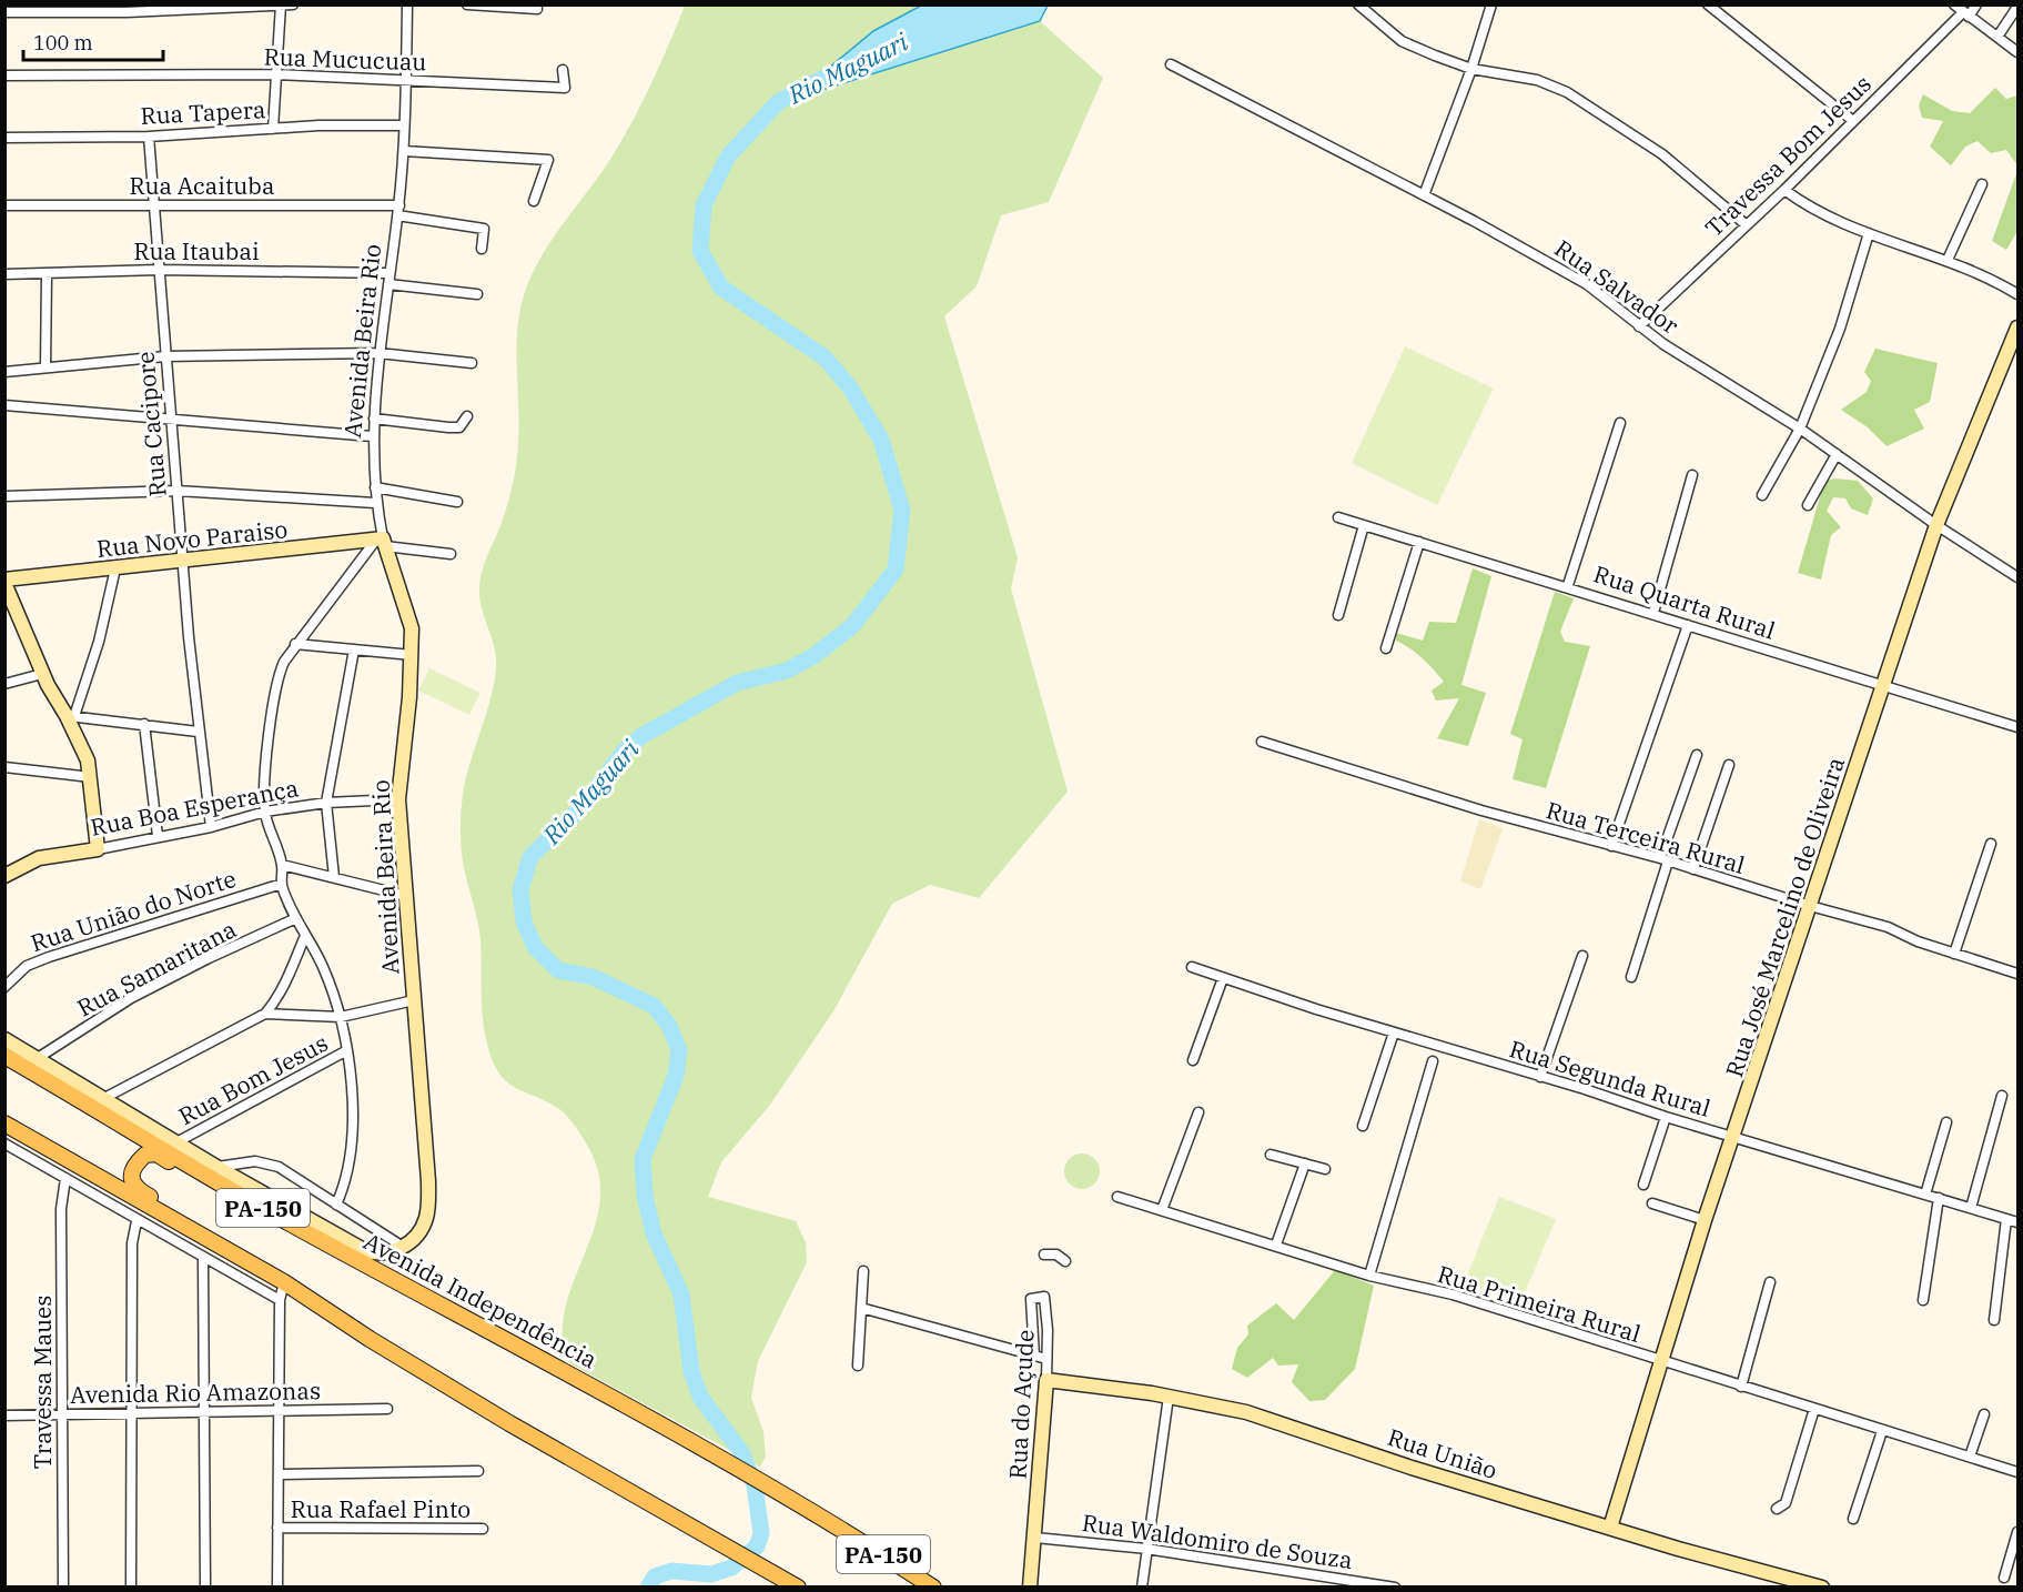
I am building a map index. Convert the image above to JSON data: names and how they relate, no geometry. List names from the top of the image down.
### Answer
{
  "streets": {
    "main road": ["PA-150", "Avenida Independência"],
    "street": [
      "Rua Mucucuau",
      "Rua Tapera",
      "Travessa Bom Jesus",
      "Rua Acaituba",
      "Rua Itaubai",
      "Rua Salvador",
      "Avenida Beira Rio",
      "Rua Cacipore",
      "Rua Novo Paraiso",
      "Rua Quarta Rural",
      "Rua Boa Esperança",
      "Rua Terceira Rural",
      "Rua União do Norte",
      "Rua José Marcelino de Oliveira",
      "Rua Samaritana",
      "Rua Segunda Rural",
      "Rua Bom Jesus",
      "Rua Primeira Rural",
      "Travessa Maues",
      "Avenida Rio Amazonas",
      "Rua do Açude",
      "Rua União",
      "Rua Rafael Pinto",
      "Rua Waldomiro de Souza"
    ]
  },
  "crossings": [
    ["Rua Mucucuau", "Avenida Beira Rio"],
    ["Rua Tapera", "Avenida Beira Rio"],
    ["Rua Tapera", "Rua Cacipore"],
    ["Travessa Bom Jesus", "Rua Salvador"],
    ["Rua Acaituba", "Avenida Beira Rio"],
    ["Rua Acaituba", "Rua Cacipore"],
    ["Rua Itaubai", "Avenida Beira Rio"],
    ["Rua Itaubai", "Rua Cacipore"],
    ["Rua Salvador", "Rua José Marcelino de Oliveira"],
    ["Avenida Beira Rio", "Rua Novo Paraiso"],
    ["Avenida Beira Rio", "Rua Boa Esperança"],
    ["Rua Cacipore", "Rua Novo Paraiso"],
    ["Rua Cacipore", "Rua Boa Esperança"],
    ["Rua Quarta Rural", "Rua José Marcelino de Oliveira"],
    ["Rua Terceira Rural", "Rua José Marcelino de Oliveira"],
    ["Rua José Marcelino de Oliveira", "Rua Segunda Rural"],
    ["Rua José Marcelino de Oliveira", "Rua Primeira Rural"],
    ["Rua José Marcelino de Oliveira", "Rua União"],
    ["Travessa Maues", "Avenida Rio Amazonas"],
    ["Rua do Açude", "Rua União"],
    ["Rua do Açude", "Rua Waldomiro de Souza"]
  ],
  "water": ["Rio Maguari"],
  "scale_bar": "100 m"
}
